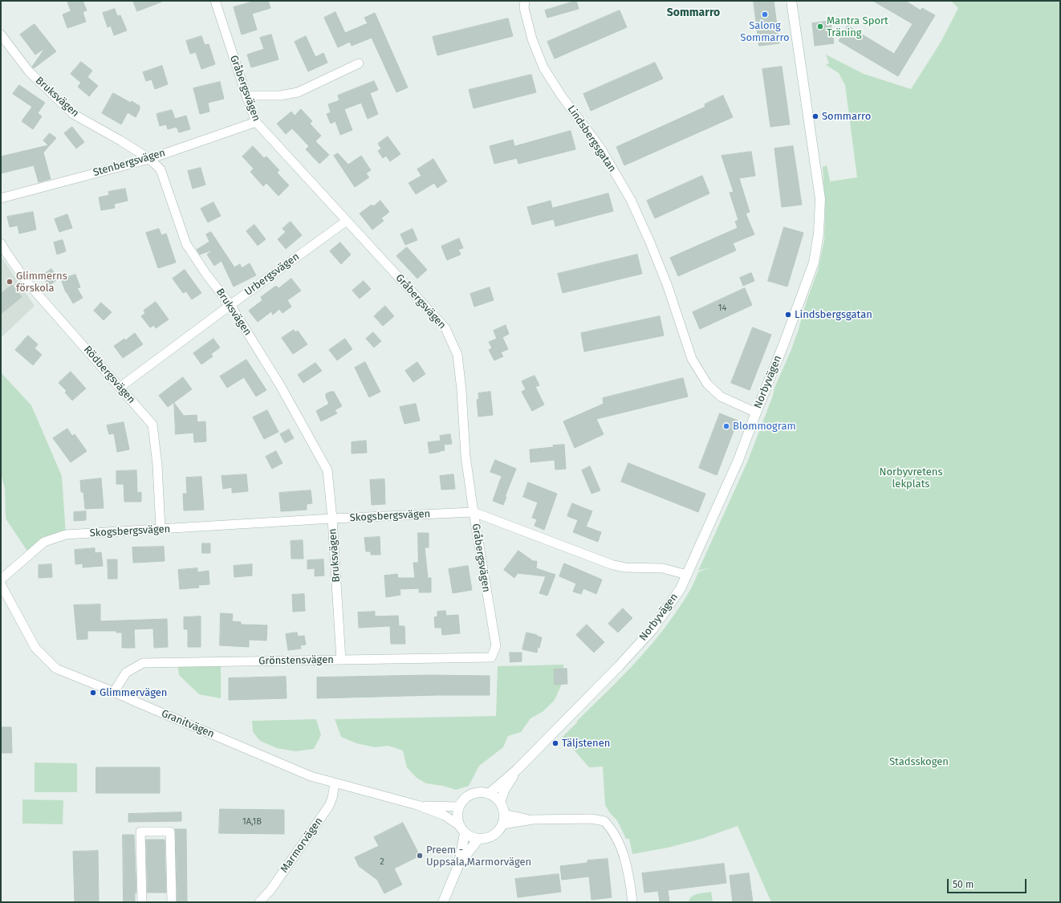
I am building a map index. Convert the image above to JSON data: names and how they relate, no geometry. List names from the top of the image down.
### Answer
{
  "streets": {
    "street": [
      "Gråbergsvägen",
      "Bruksvägen",
      "Lindsbergsgatan",
      "Stenbergsvägen",
      "Urbergsvägen",
      "Rödbergsvägen",
      "Norbyvägen",
      "Skogsbergsvägen",
      "Grönstensvägen",
      "Granitvägen",
      "Marmorvägen"
    ]
  },
  "crossings": [
    ["Gråbergsvägen", "Stenbergsvägen"],
    ["Gråbergsvägen", "Urbergsvägen"],
    ["Gråbergsvägen", "Skogsbergsvägen"],
    ["Gråbergsvägen", "Grönstensvägen"],
    ["Bruksvägen", "Stenbergsvägen"],
    ["Bruksvägen", "Urbergsvägen"],
    ["Bruksvägen", "Skogsbergsvägen"],
    ["Bruksvägen", "Grönstensvägen"],
    ["Lindsbergsgatan", "Norbyvägen"],
    ["Urbergsvägen", "Rödbergsvägen"],
    ["Rödbergsvägen", "Skogsbergsvägen"],
    ["Norbyvägen", "Skogsbergsvägen"],
    ["Norbyvägen", "Granitvägen"],
    ["Grönstensvägen", "Granitvägen"],
    ["Granitvägen", "Marmorvägen"]
  ],
  "districts": ["Sommarro"],
  "parks": ["Norbyvretens lekplats", "Stadsskogen"],
  "places": [
    "Salong Sommarro",
    "Mantra Sport Träning",
    "Sommarro",
    "Glimmerns förskola",
    "Lindsbergsgatan",
    "Blommogram",
    "Glimmervägen",
    "Täljstenen",
    "Preem - Uppsala,Marmorvägen"
  ],
  "house_numbers": ["14", "1A,1B", "2"],
  "scale_bar": "50 m"
}
